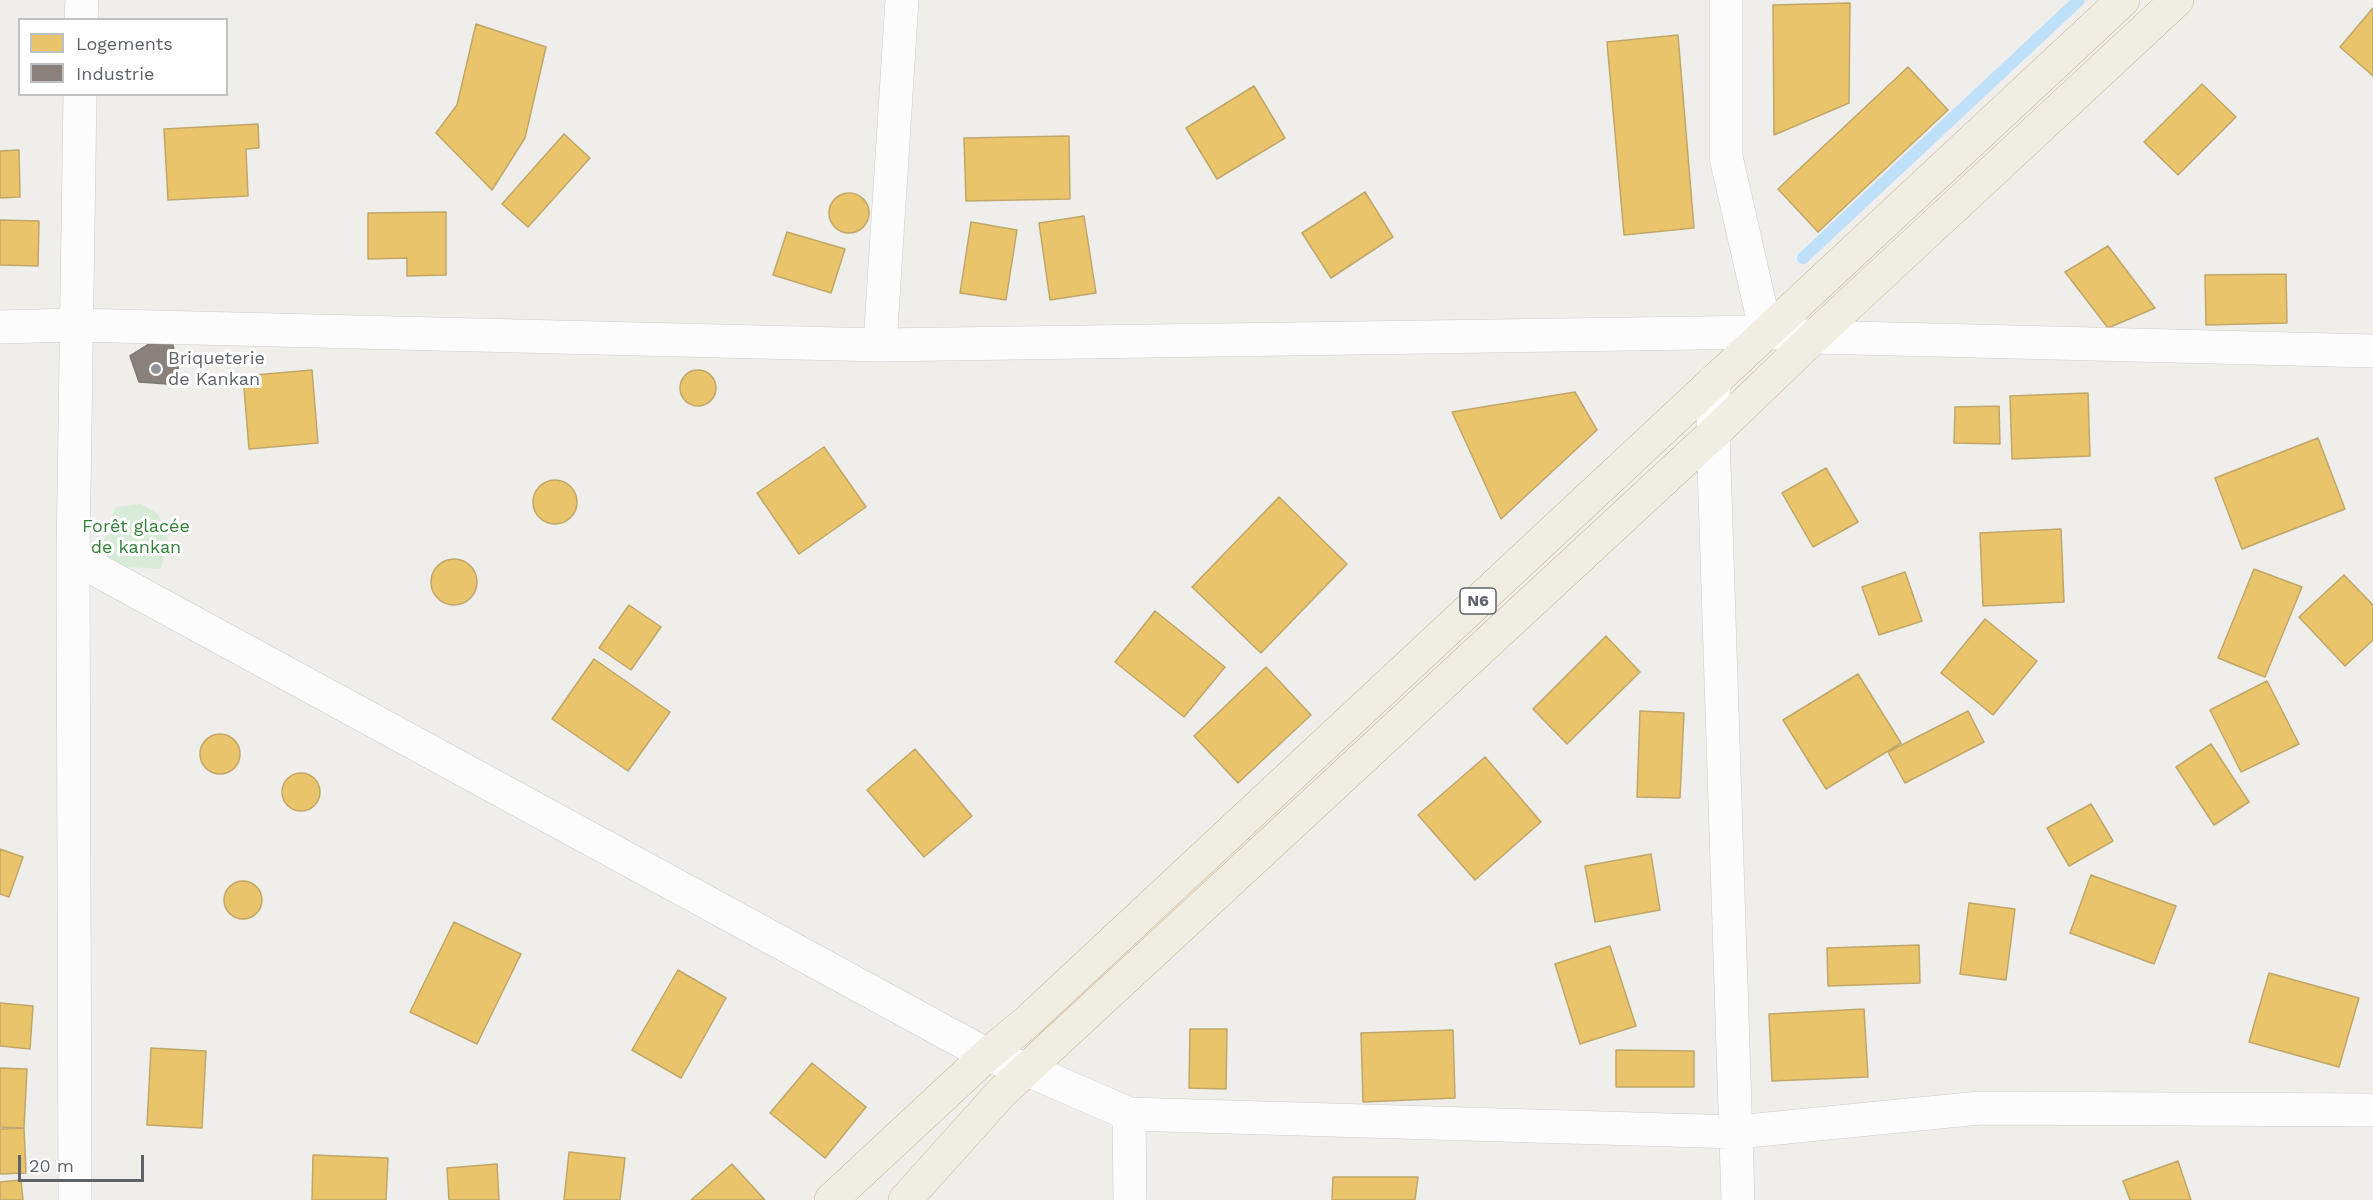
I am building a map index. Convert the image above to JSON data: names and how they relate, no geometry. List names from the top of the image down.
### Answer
{
  "streets": {
    "highway": ["N6"]
  },
  "parks": ["Forêt glacée de kankan"],
  "places": ["Briqueterie de Kankan"],
  "legend": ["Logements", "Industrie"],
  "scale_bar": "20 m"
}
